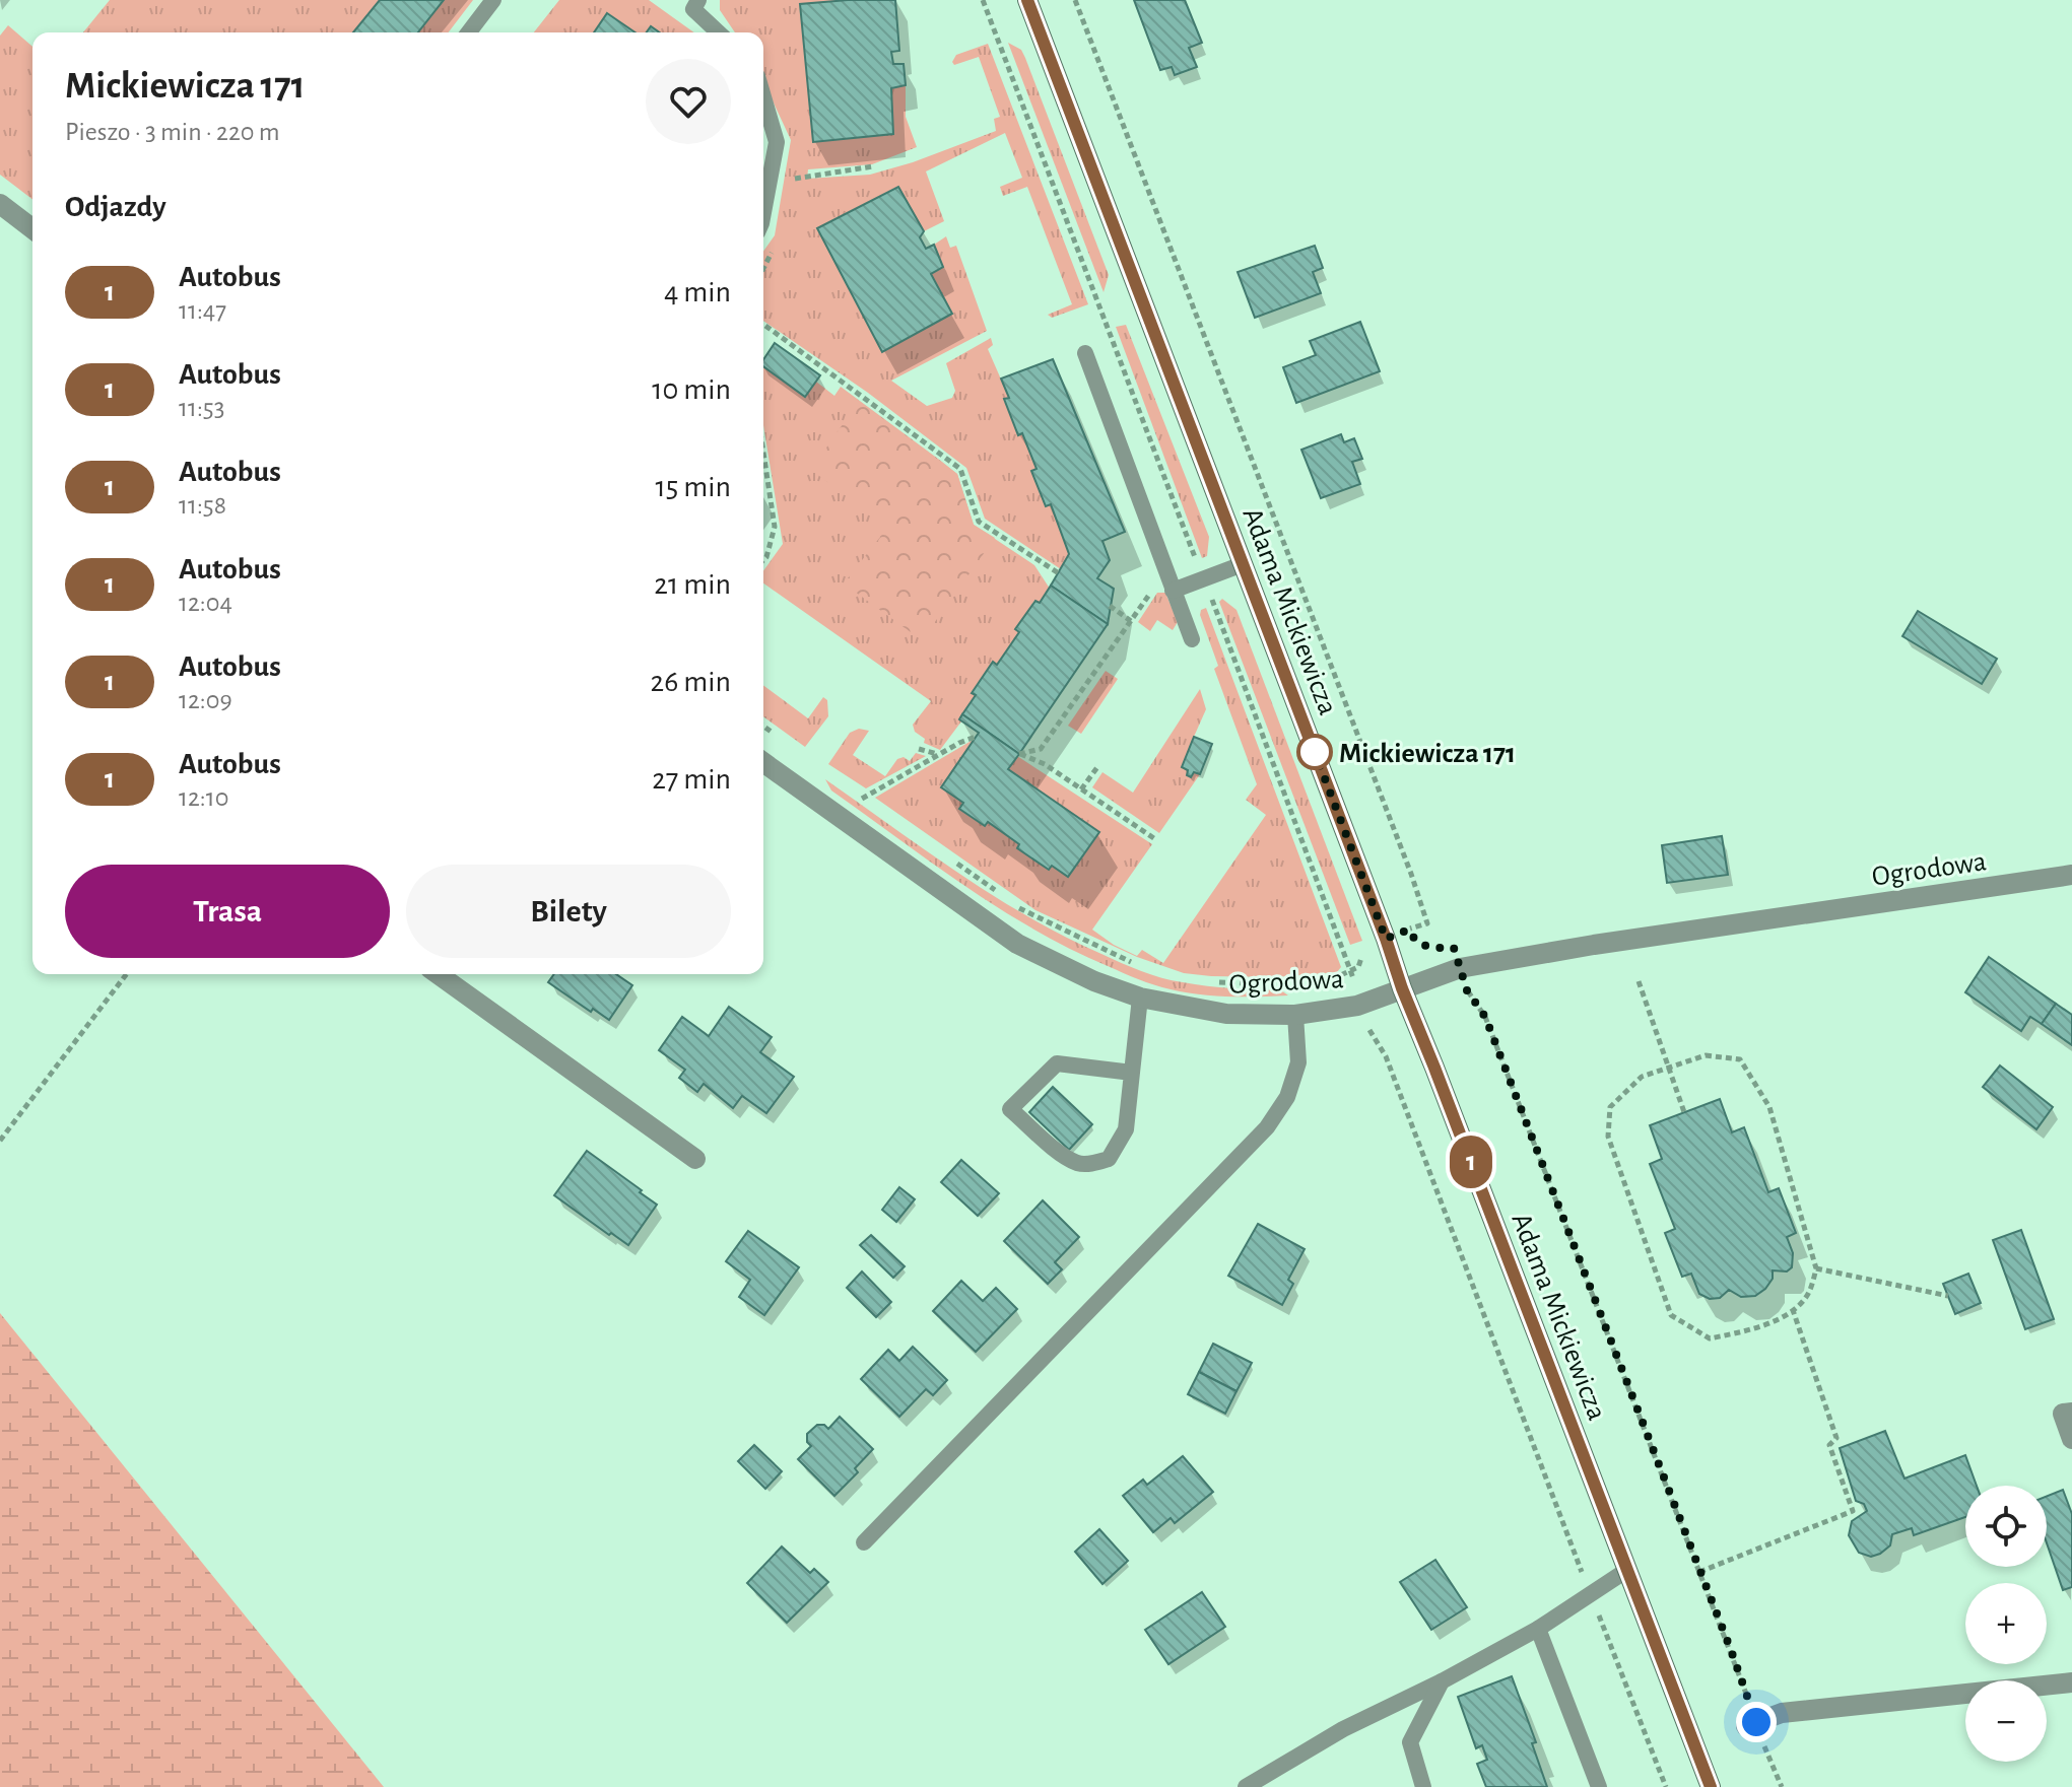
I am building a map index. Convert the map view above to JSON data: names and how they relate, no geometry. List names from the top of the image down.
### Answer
{
  "streets": {
    "main road": ["Adama Mickiewicza"],
    "street": ["Ogrodowa"]
  },
  "crossings": [
    ["Adama Mickiewicza", "Ogrodowa"]
  ],
  "places": ["Mickiewicza 171"],
  "lines": ["bus line 1"],
  "page": {
    "on_map": "1",
    "heading": [
      ["Mickiewicza 171", "Pieszo · 3 min · 220 m"],
      "Odjazdy"
    ],
    "list": [
      {
        "mark": "1",
        "name": "Autobus",
        "note": "11:47",
        "value": "4 min"
      },
      {
        "mark": "1",
        "name": "Autobus",
        "note": "11:53",
        "value": "10 min"
      },
      {
        "mark": "1",
        "name": "Autobus",
        "note": "11:58",
        "value": "15 min"
      },
      {
        "mark": "1",
        "name": "Autobus",
        "note": "12:04",
        "value": "21 min"
      },
      {
        "mark": "1",
        "name": "Autobus",
        "note": "12:09",
        "value": "26 min"
      },
      {
        "mark": "1",
        "name": "Autobus",
        "note": "12:10",
        "value": "27 min"
      }
    ],
    "buttons": ["Trasa", "Bilety"],
    "map_buttons": ["+", "−"]
  }
}
